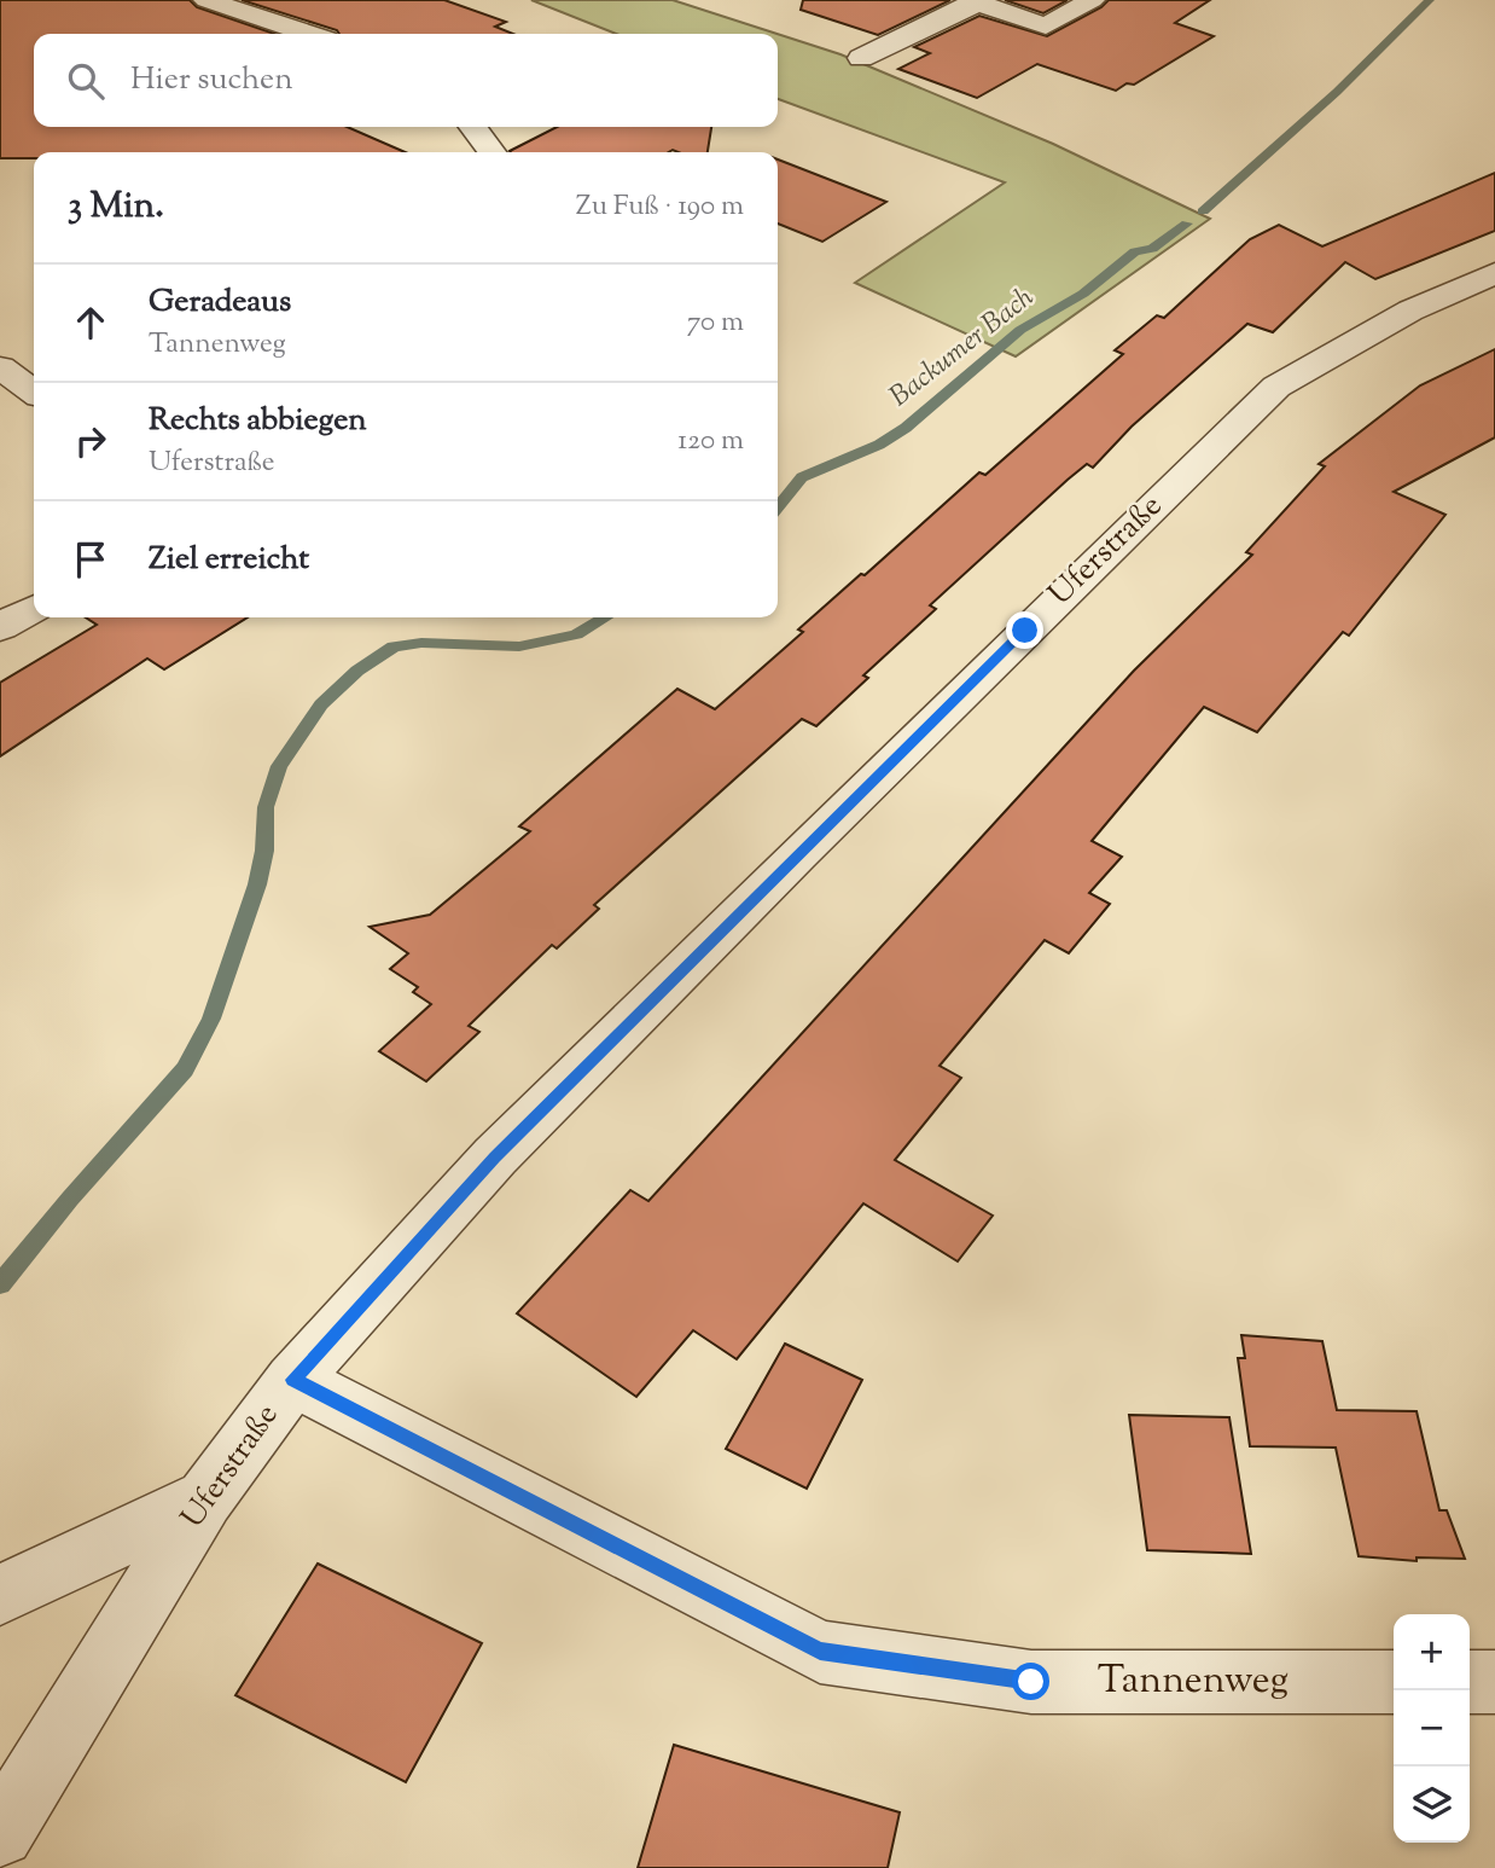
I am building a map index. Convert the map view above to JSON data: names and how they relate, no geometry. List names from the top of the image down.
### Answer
{
  "streets": {
    "street": ["Uferstraße", "Tannenweg"]
  },
  "crossings": [
    ["Uferstraße", "Tannenweg"]
  ],
  "water": ["Backumer Bach"],
  "page": {
    "search": "Hier suchen",
    "heading": ["3 Min.", "Zu Fuß · 190 m"],
    "list": [
      ["Geradeaus", "Tannenweg", "70 m"],
      ["Rechts abbiegen", "Uferstraße", "120 m"],
      "Ziel erreicht"
    ],
    "map_buttons": ["+", "−"]
  }
}
